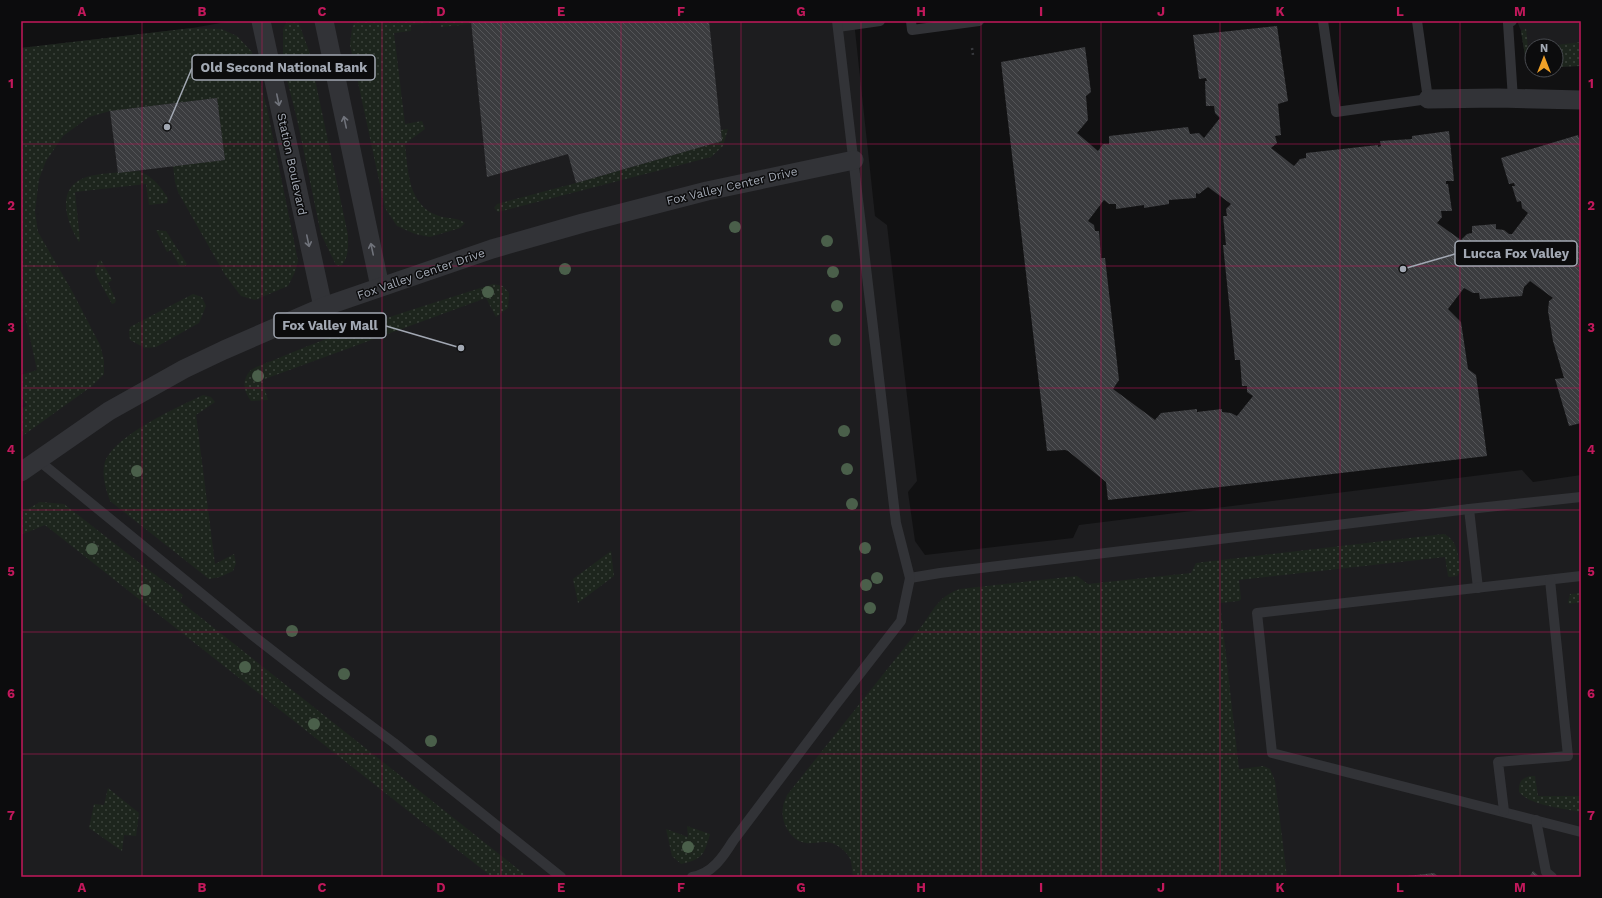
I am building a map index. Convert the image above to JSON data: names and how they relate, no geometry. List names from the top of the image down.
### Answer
{
  "streets": {
    "street": ["Station Boulevard", "Fox Valley Center Drive"]
  },
  "crossings": [
    ["Station Boulevard", "Fox Valley Center Drive"]
  ],
  "places": ["Old Second National Bank", "Lucca Fox Valley", "Fox Valley Mall"],
  "north": "top",
  "grid": {
    "columns": [
      "A",
      "B",
      "C",
      "D",
      "E",
      "F",
      "G",
      "H",
      "I",
      "J",
      "K",
      "L",
      "M"
    ],
    "rows": [
      "1",
      "2",
      "3",
      "4",
      "5",
      "6",
      "7"
    ]
  }
}
